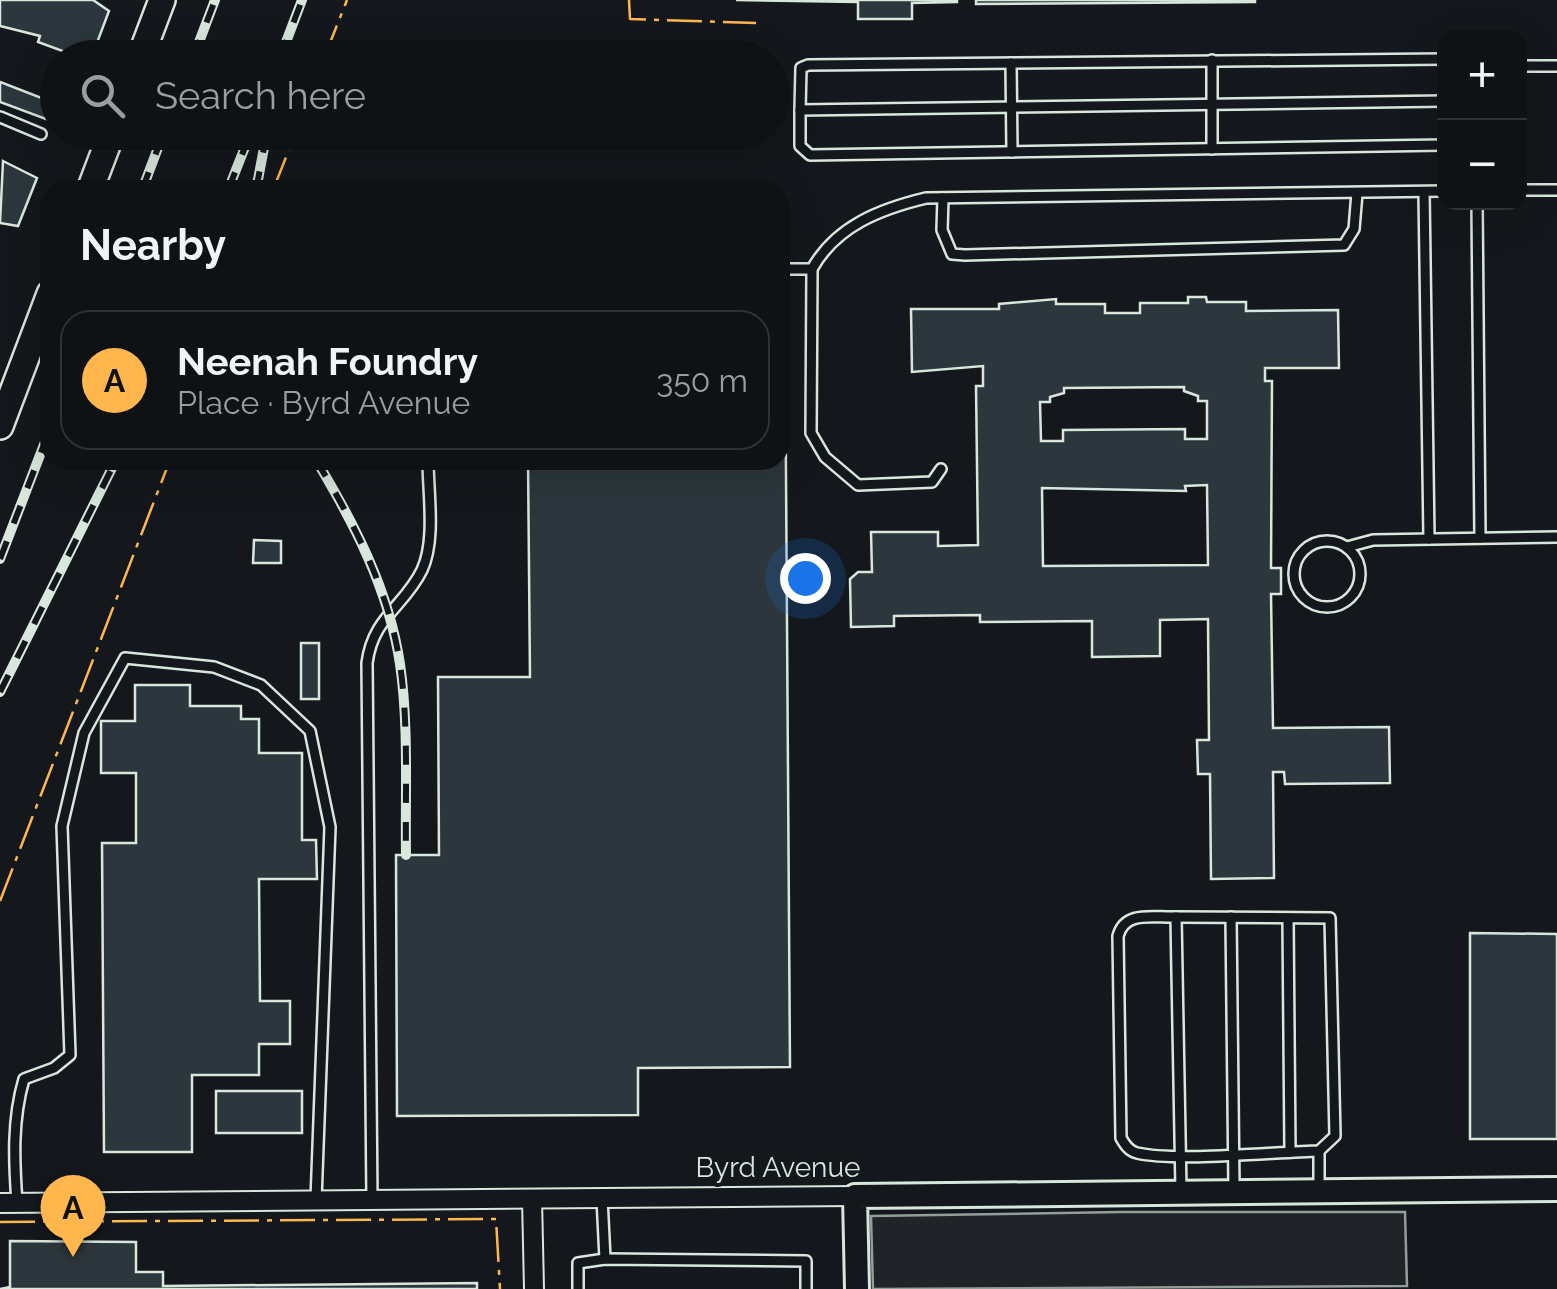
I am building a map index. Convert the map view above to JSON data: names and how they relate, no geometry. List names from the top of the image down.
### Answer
{
  "streets": {
    "street": ["Byrd Avenue"]
  },
  "page": {
    "map_buttons": ["+", "−"],
    "search": "Search here",
    "heading": "Nearby",
    "list": [
      {
        "mark": "A",
        "name": "Neenah Foundry",
        "note": "Place · Byrd Avenue",
        "value": "350 m"
      }
    ],
    "pins": "A"
  }
}
